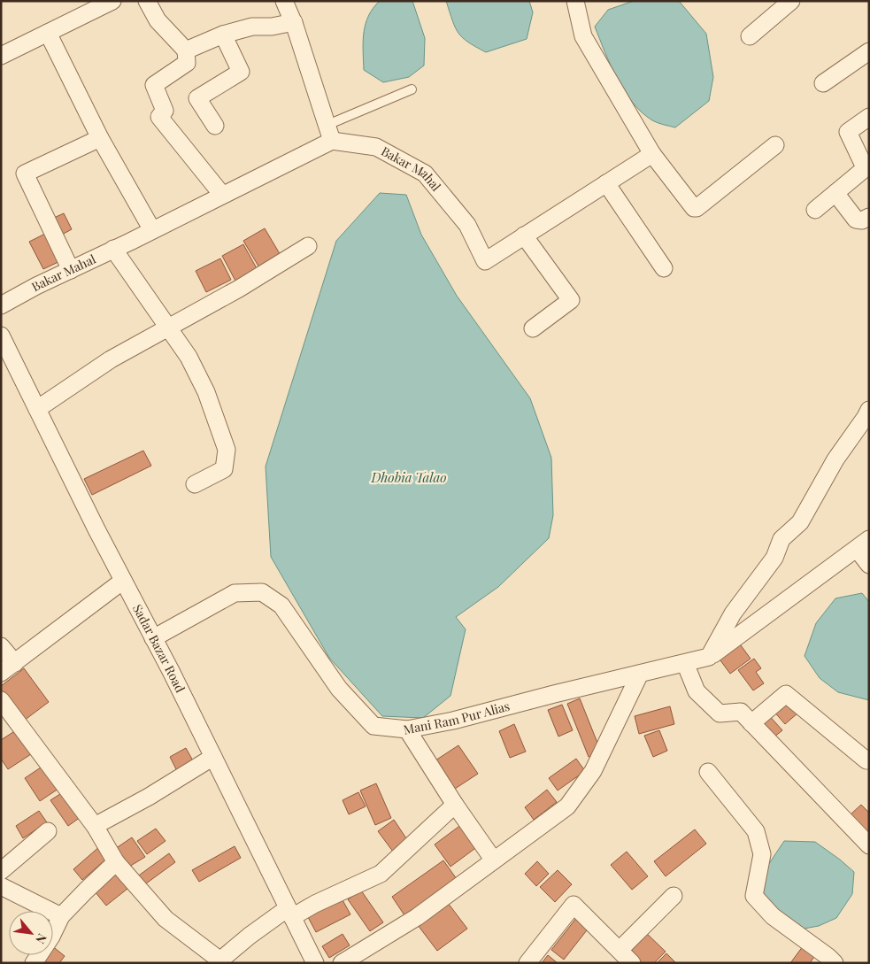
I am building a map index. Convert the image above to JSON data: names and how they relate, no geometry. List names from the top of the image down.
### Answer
{
  "streets": {
    "street": ["Bakar Mahal", "Sadar Bazar Road", "Mani Ram Pur Alias"]
  },
  "crossings": [
    ["Sadar Bazar Road", "Mani Ram Pur Alias"]
  ],
  "water": ["Dhobia Talao"],
  "north": "bottom right"
}
